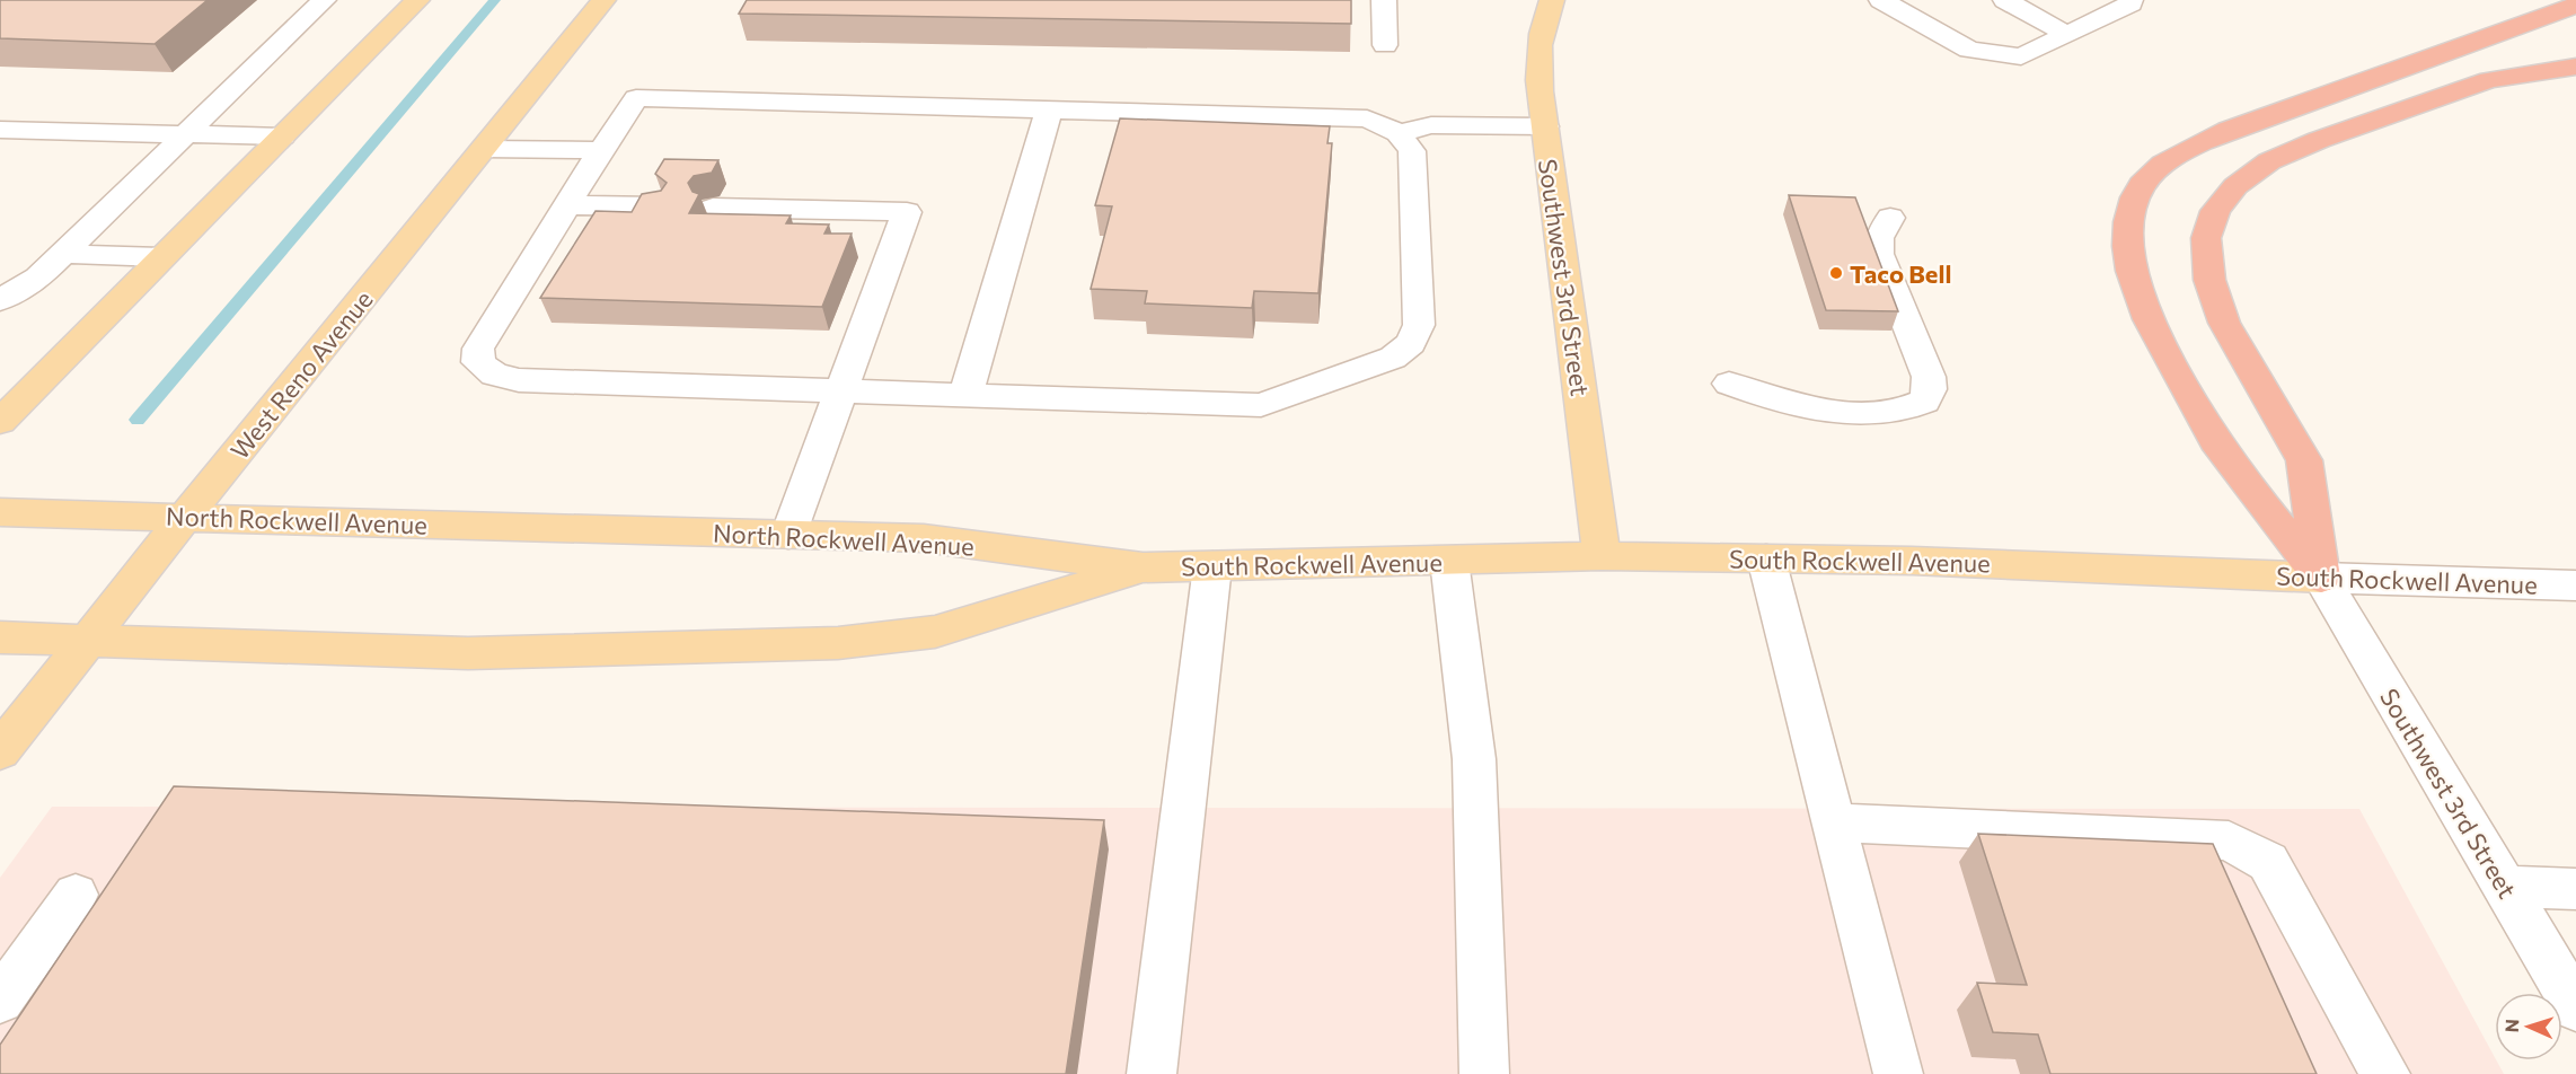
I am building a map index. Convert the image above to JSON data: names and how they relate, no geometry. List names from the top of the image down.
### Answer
{
  "streets": {
    "main road": [
      "Southwest 3rd Street",
      "West Reno Avenue",
      "North Rockwell Avenue",
      "South Rockwell Avenue"
    ]
  },
  "crossings": [
    ["Southwest 3rd Street", "South Rockwell Avenue"],
    ["West Reno Avenue", "North Rockwell Avenue"],
    ["North Rockwell Avenue", "South Rockwell Avenue"]
  ],
  "places": ["Taco Bell"],
  "north": "left"
}
